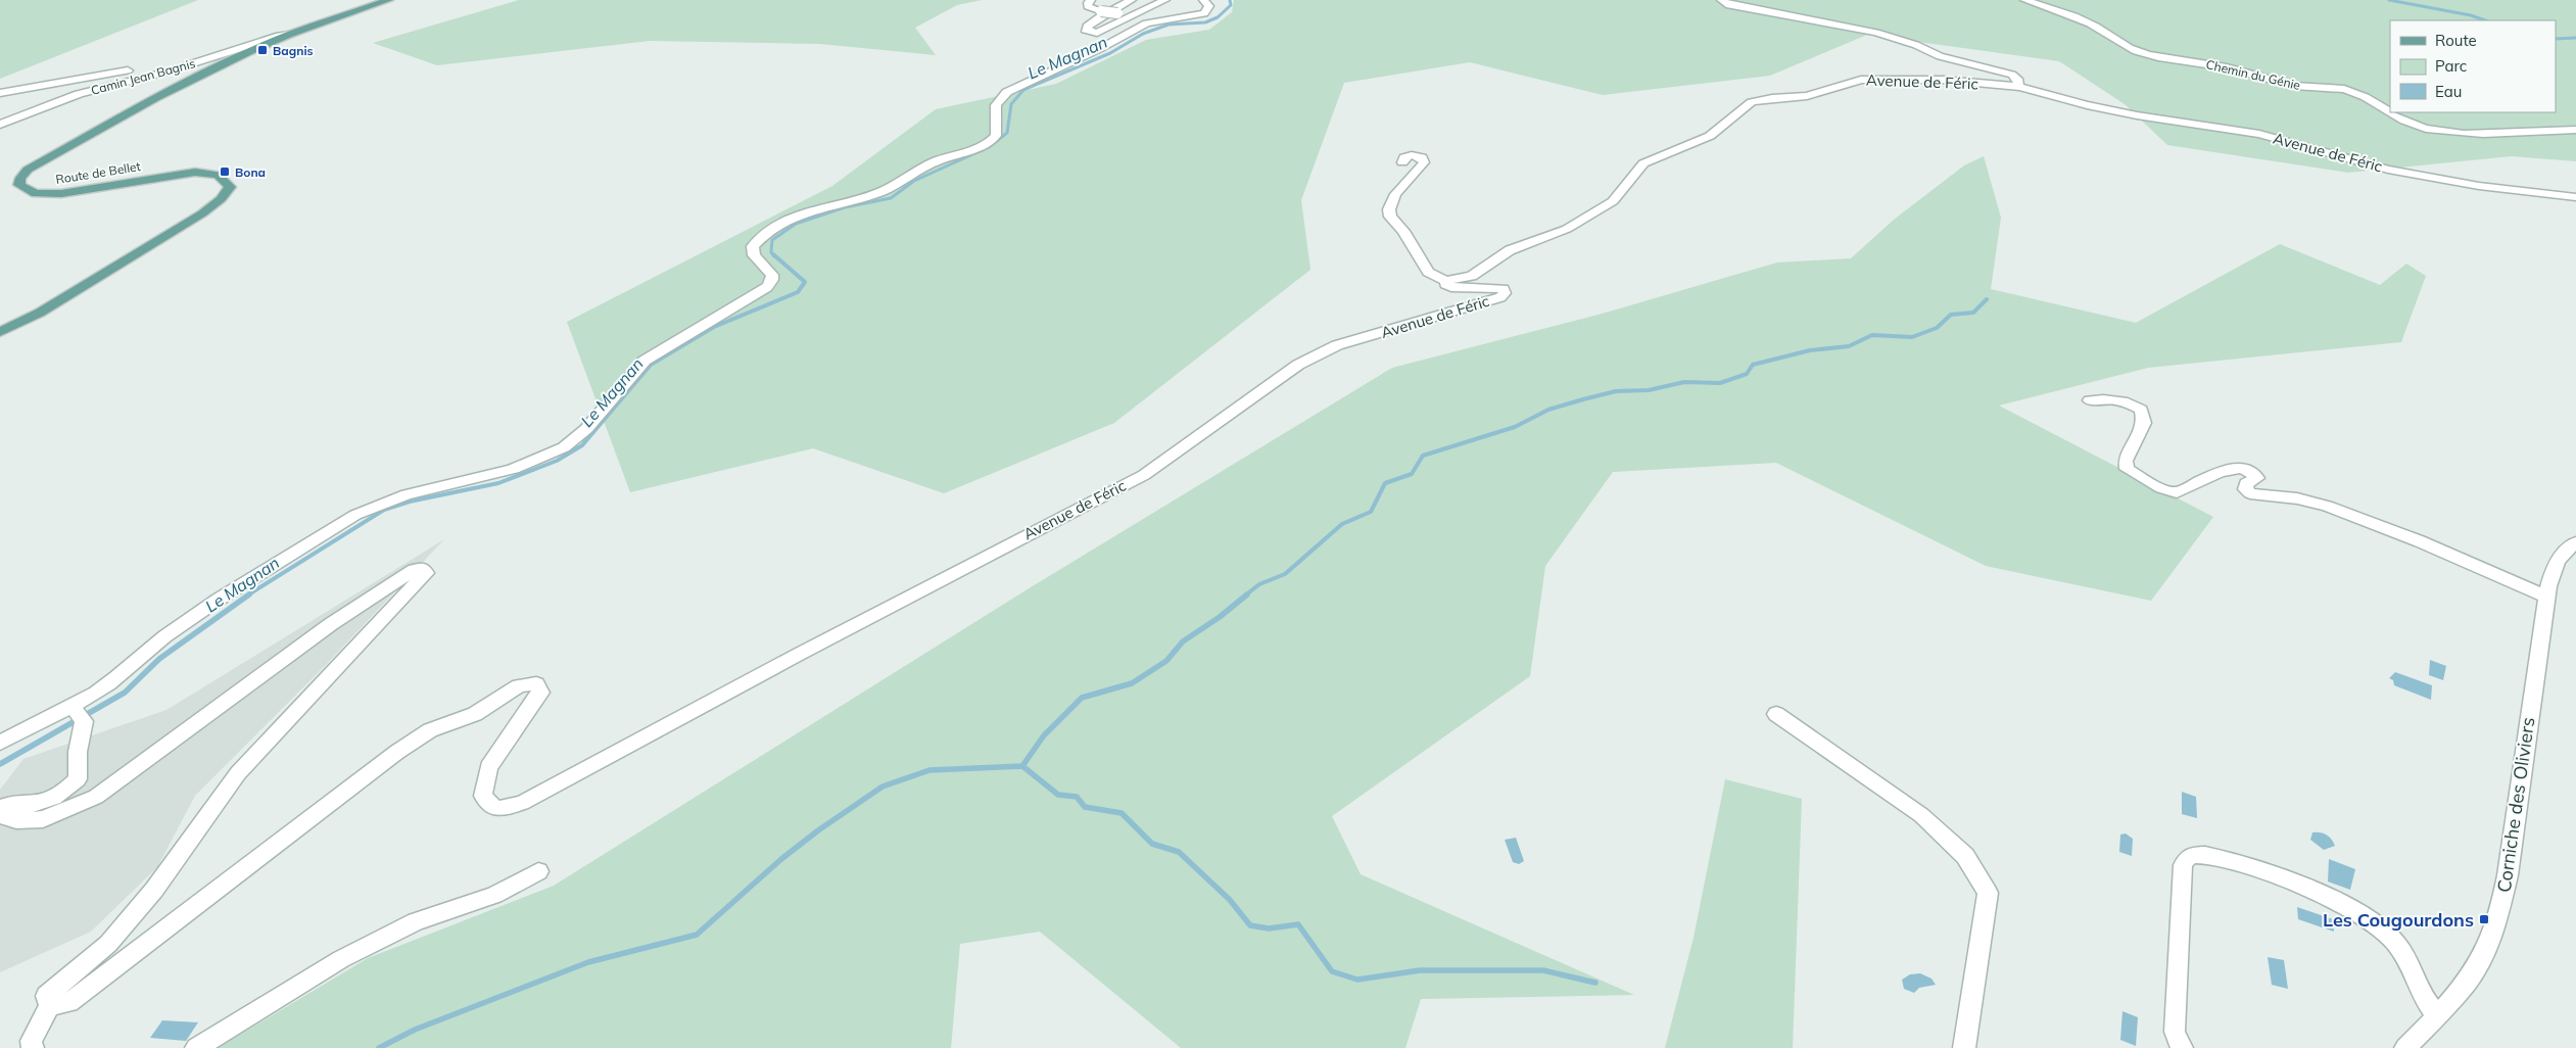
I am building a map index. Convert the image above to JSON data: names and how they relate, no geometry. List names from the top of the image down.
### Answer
{
  "streets": {
    "main road": ["Route de Bellet"],
    "street": [
      "Chemin du Génie",
      "Camin Jean Bagnis",
      "Avenue de Féric",
      "Corniche des Oliviers"
    ]
  },
  "crossings": [
    ["Camin Jean Bagnis", "Route de Bellet"]
  ],
  "water": ["Le Magnan"],
  "places": {
    "transit": ["Bagnis", "Bona", "Les Cougourdons"]
  },
  "legend": ["Route", "Parc", "Eau"]
}
